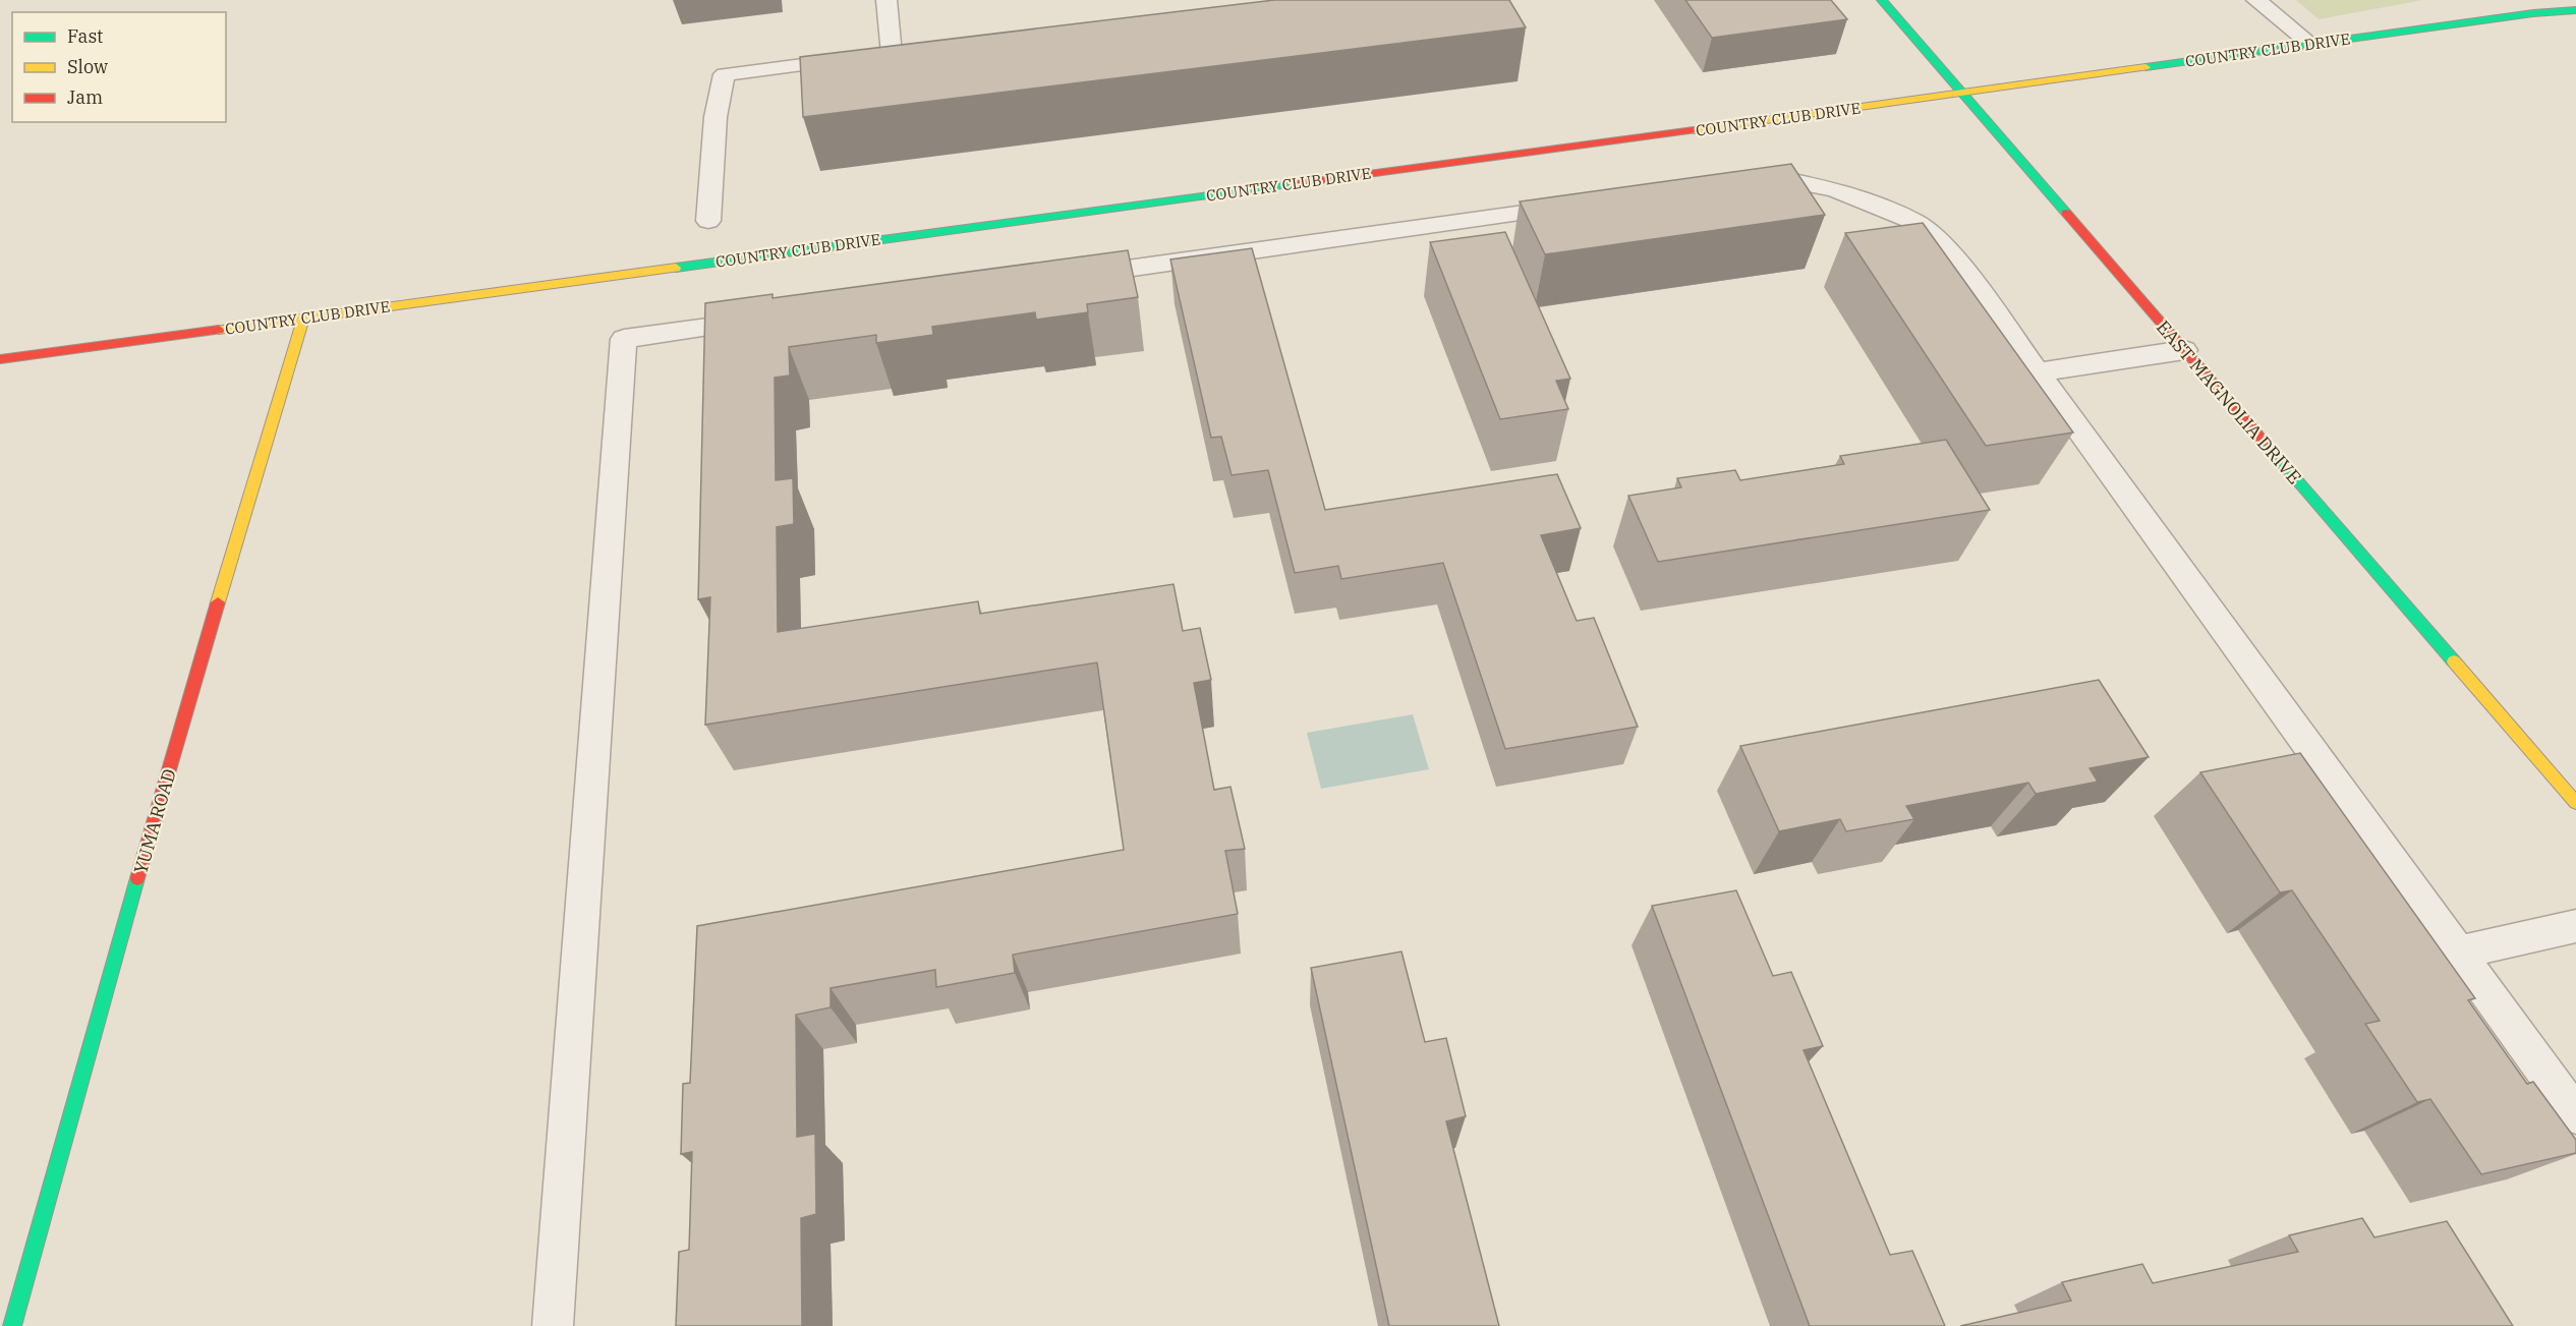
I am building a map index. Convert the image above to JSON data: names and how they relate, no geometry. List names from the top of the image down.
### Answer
{
  "streets": {
    "street": ["COUNTRY CLUB DRIVE", "EAST MAGNOLIA DRIVE", "YUMA ROAD"]
  },
  "crossings": [
    ["COUNTRY CLUB DRIVE", "EAST MAGNOLIA DRIVE"],
    ["COUNTRY CLUB DRIVE", "YUMA ROAD"]
  ],
  "legend": ["Fast", "Slow", "Jam"]
}
